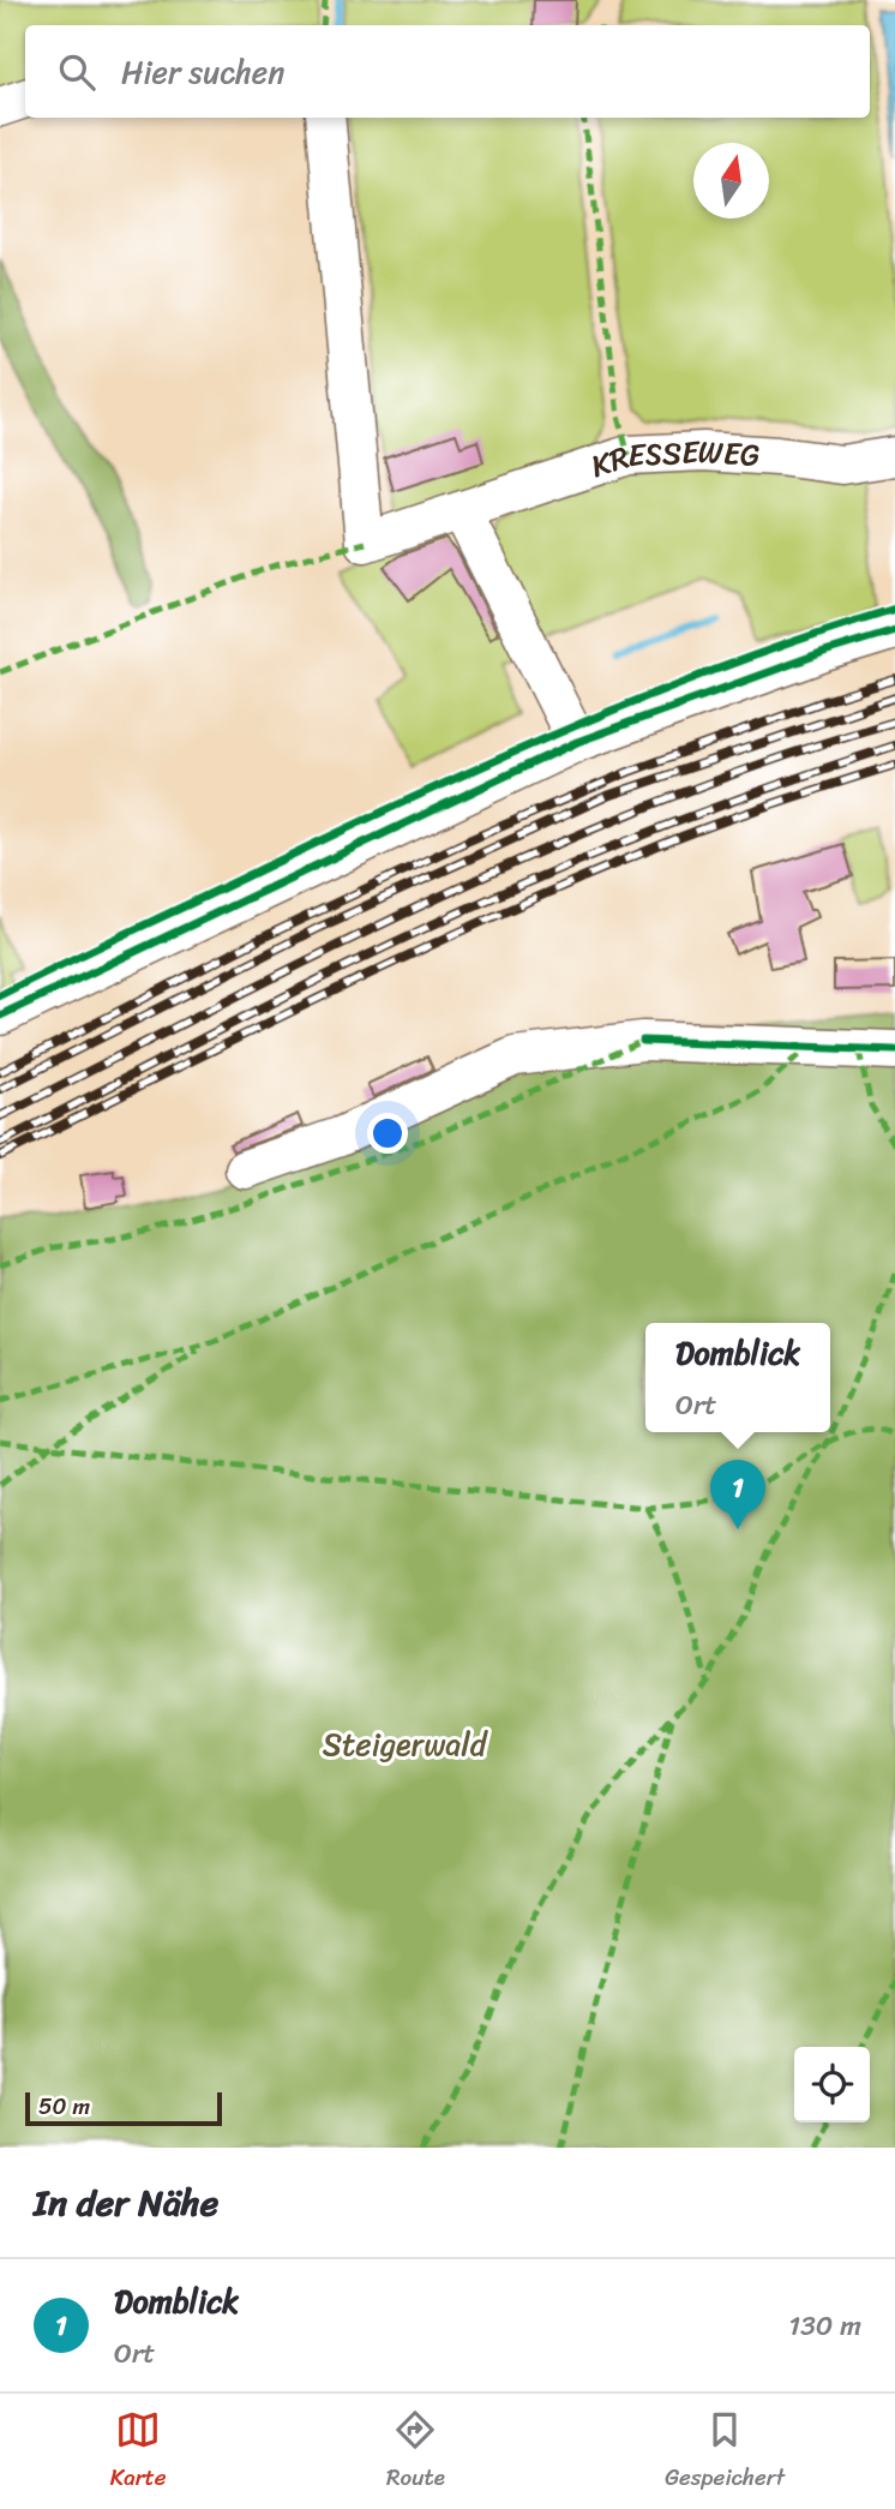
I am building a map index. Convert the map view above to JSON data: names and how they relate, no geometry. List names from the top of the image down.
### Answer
{
  "streets": {
    "street": ["KRESSEWEG"]
  },
  "parks": ["Steigerwald"],
  "scale_bar": "50 m",
  "north": "top",
  "page": {
    "search": "Hier suchen",
    "popup": ["Domblick", "Ort"],
    "pins": "1",
    "scale": "50 m",
    "heading": "In der Nähe",
    "list": [
      {
        "mark": "1",
        "name": "Domblick",
        "note": "Ort",
        "value": "130 m"
      }
    ],
    "nav": ["Karte", "Route", "Gespeichert"]
  }
}
